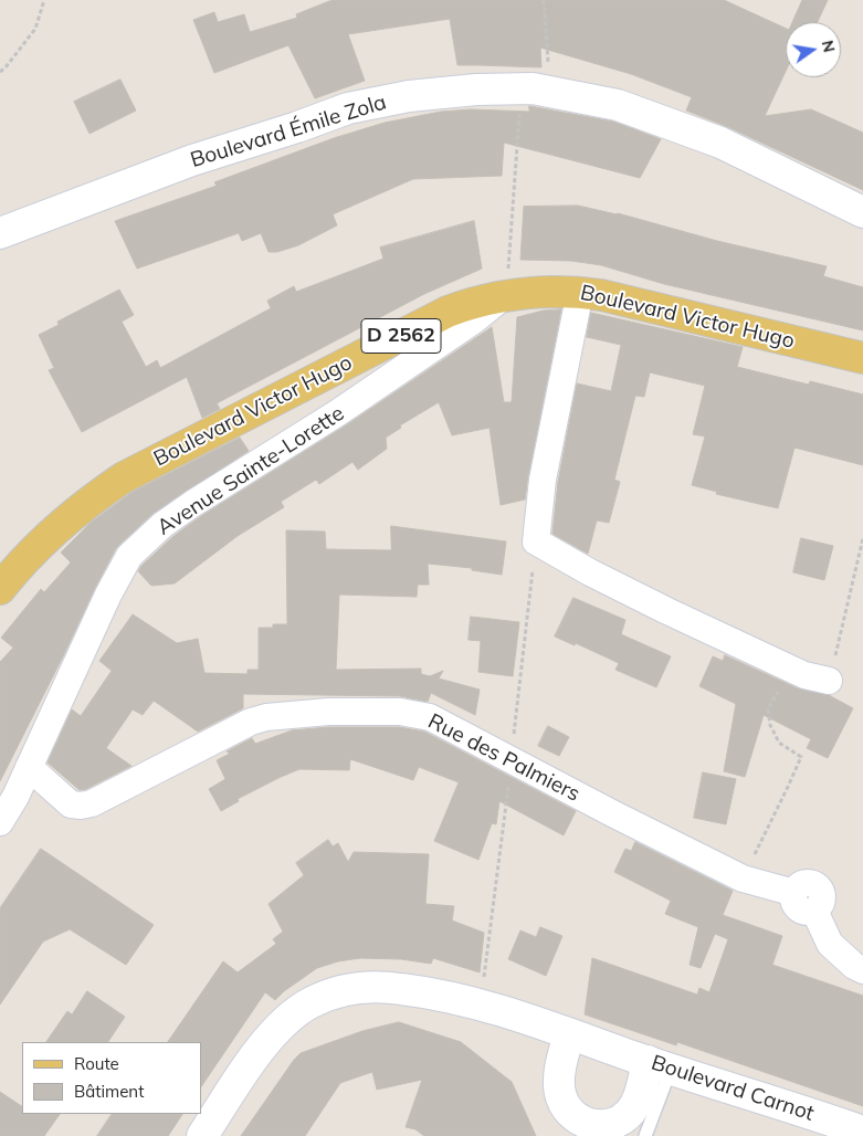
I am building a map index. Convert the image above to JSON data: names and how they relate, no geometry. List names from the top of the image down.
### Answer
{
  "streets": {
    "main road": [
      "Boulevard Émile Zola",
      "Boulevard Victor Hugo",
      "D 2562",
      "Boulevard Carnot"
    ],
    "street": ["Avenue Sainte-Lorette", "Rue des Palmiers"]
  },
  "crossings": [
    ["Boulevard Victor Hugo", "Avenue Sainte-Lorette"],
    ["Avenue Sainte-Lorette", "Rue des Palmiers"]
  ],
  "legend": ["Route", "Bâtiment"],
  "north": "right"
}
